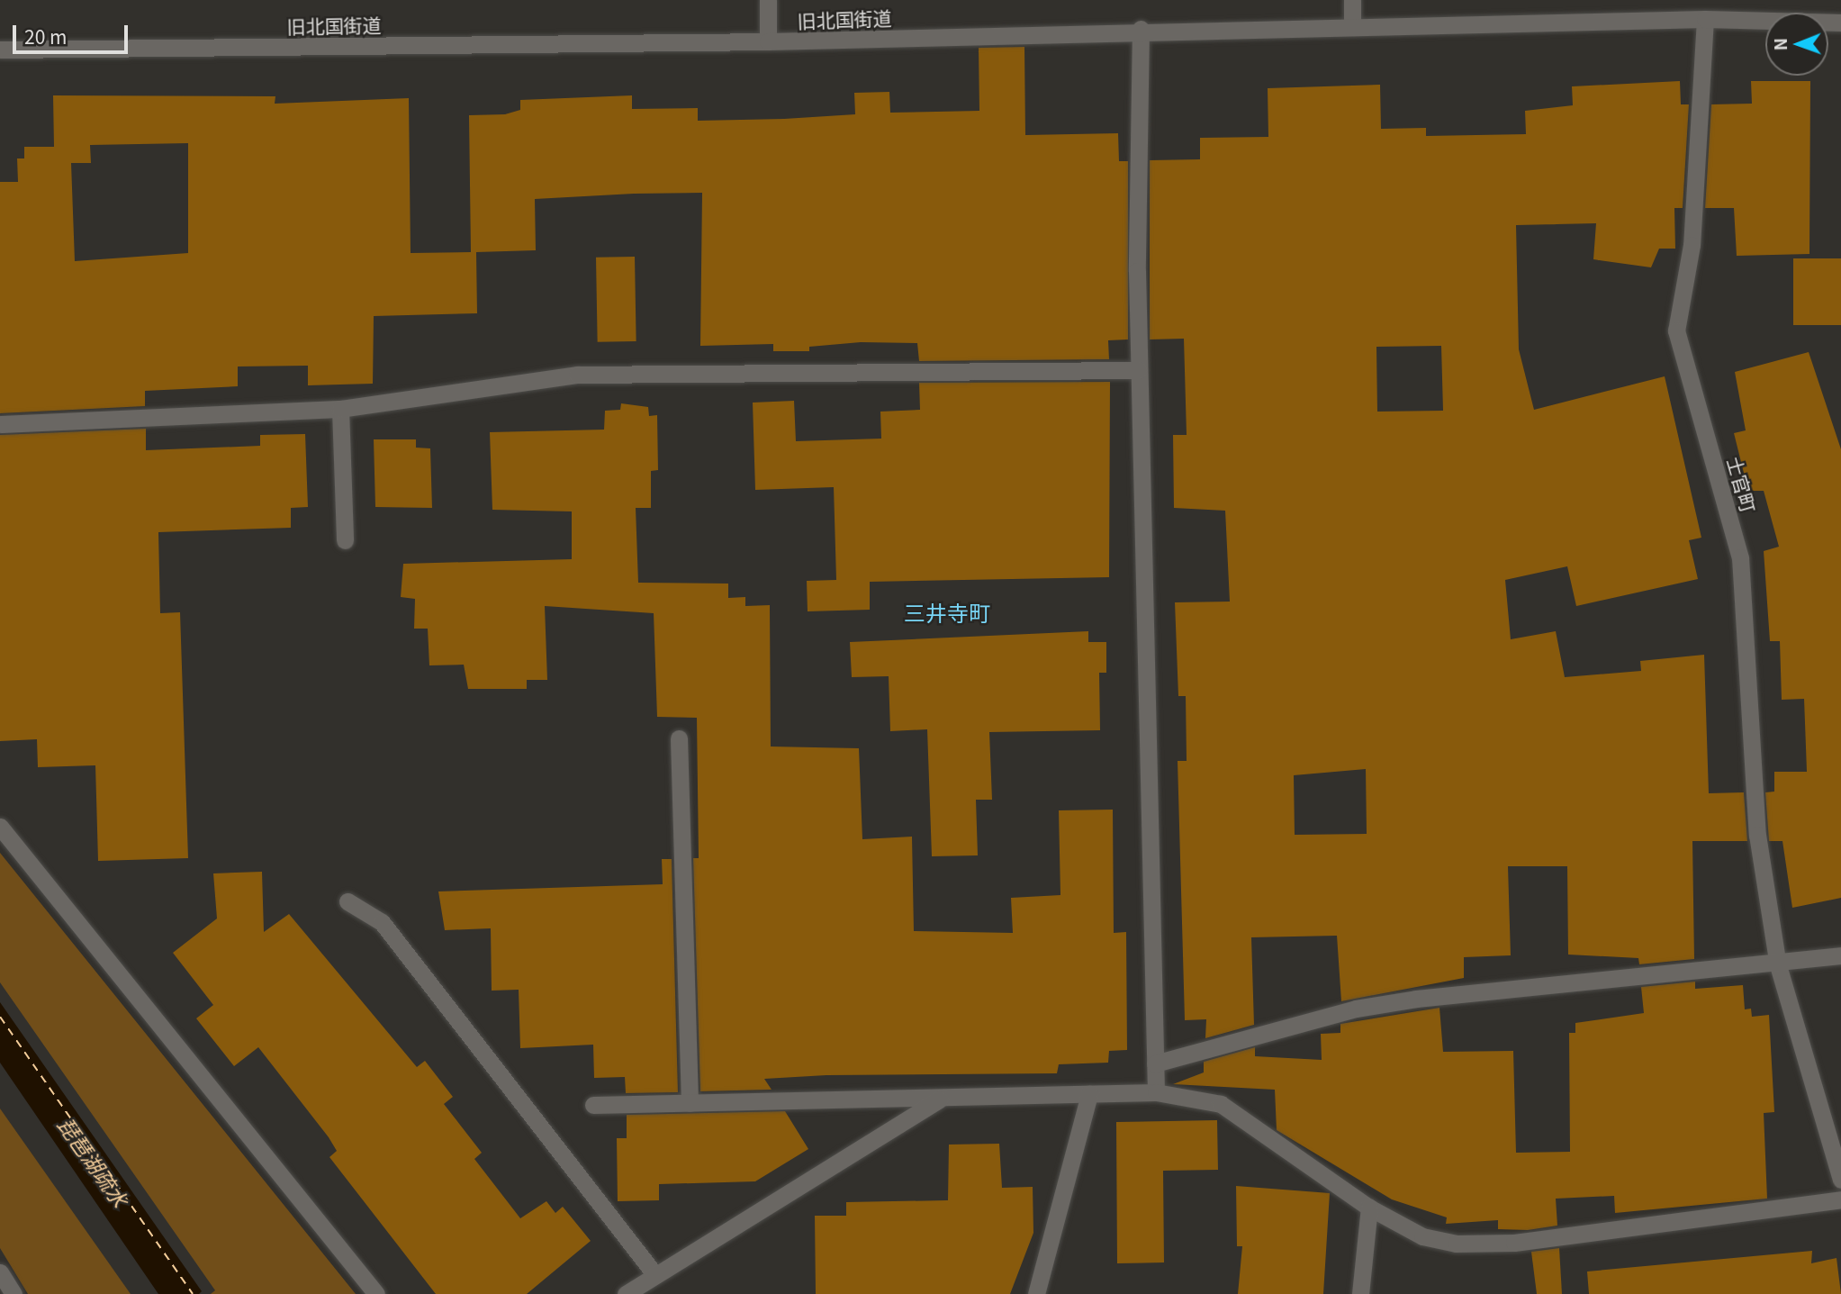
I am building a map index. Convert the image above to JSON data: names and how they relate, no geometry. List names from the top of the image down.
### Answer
{
  "streets": {
    "street": ["旧北国街道", "士官町"]
  },
  "crossings": [
    ["旧北国街道", "士官町"]
  ],
  "districts": ["三井寺町"],
  "water": ["琵琶湖疏水"],
  "scale_bar": "20 m",
  "north": "left"
}
